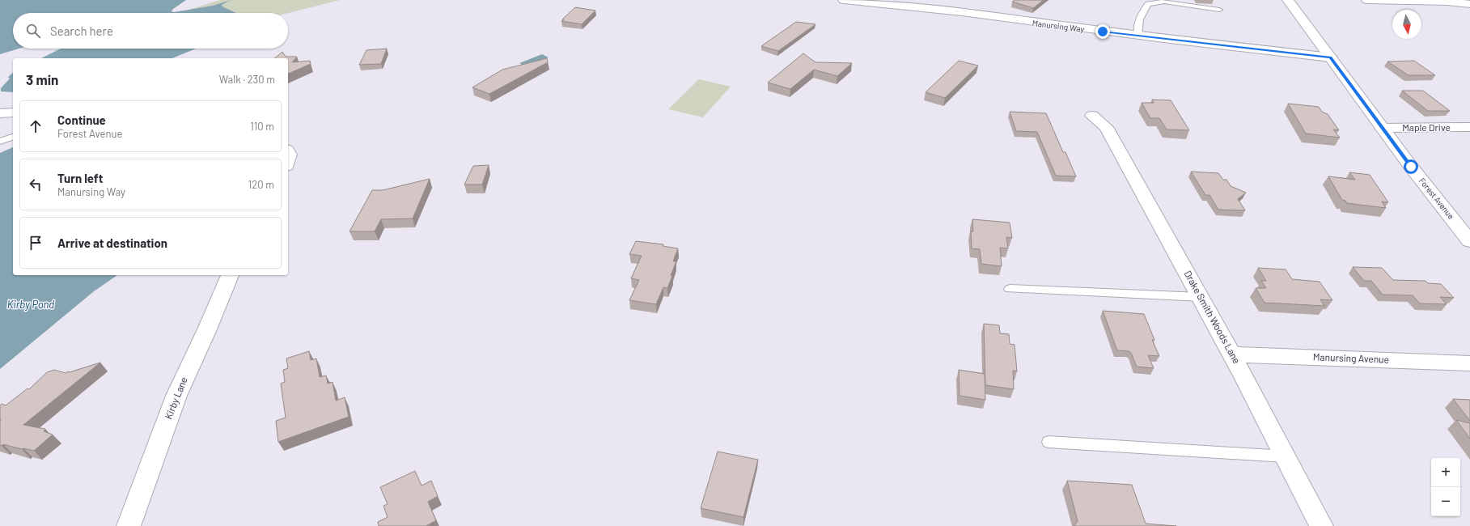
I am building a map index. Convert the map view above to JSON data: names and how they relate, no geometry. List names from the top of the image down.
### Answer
{
  "streets": {
    "street": [
      "Manursing Way",
      "Maple Drive",
      "Forest Avenue",
      "Drake Smith Woods Lane",
      "Manursing Avenue",
      "Kirby Lane"
    ]
  },
  "crossings": [
    ["Manursing Way", "Forest Avenue"],
    ["Maple Drive", "Forest Avenue"],
    ["Drake Smith Woods Lane", "Manursing Avenue"]
  ],
  "water": ["Kirby Pond"],
  "north": "bottom",
  "page": {
    "search": "Search here",
    "heading": ["3 min", "Walk · 230 m"],
    "list": [
      ["Continue", "Forest Avenue", "110 m"],
      ["Turn left", "Manursing Way", "120 m"],
      "Arrive at destination"
    ],
    "map_buttons": ["+", "−"]
  }
}
